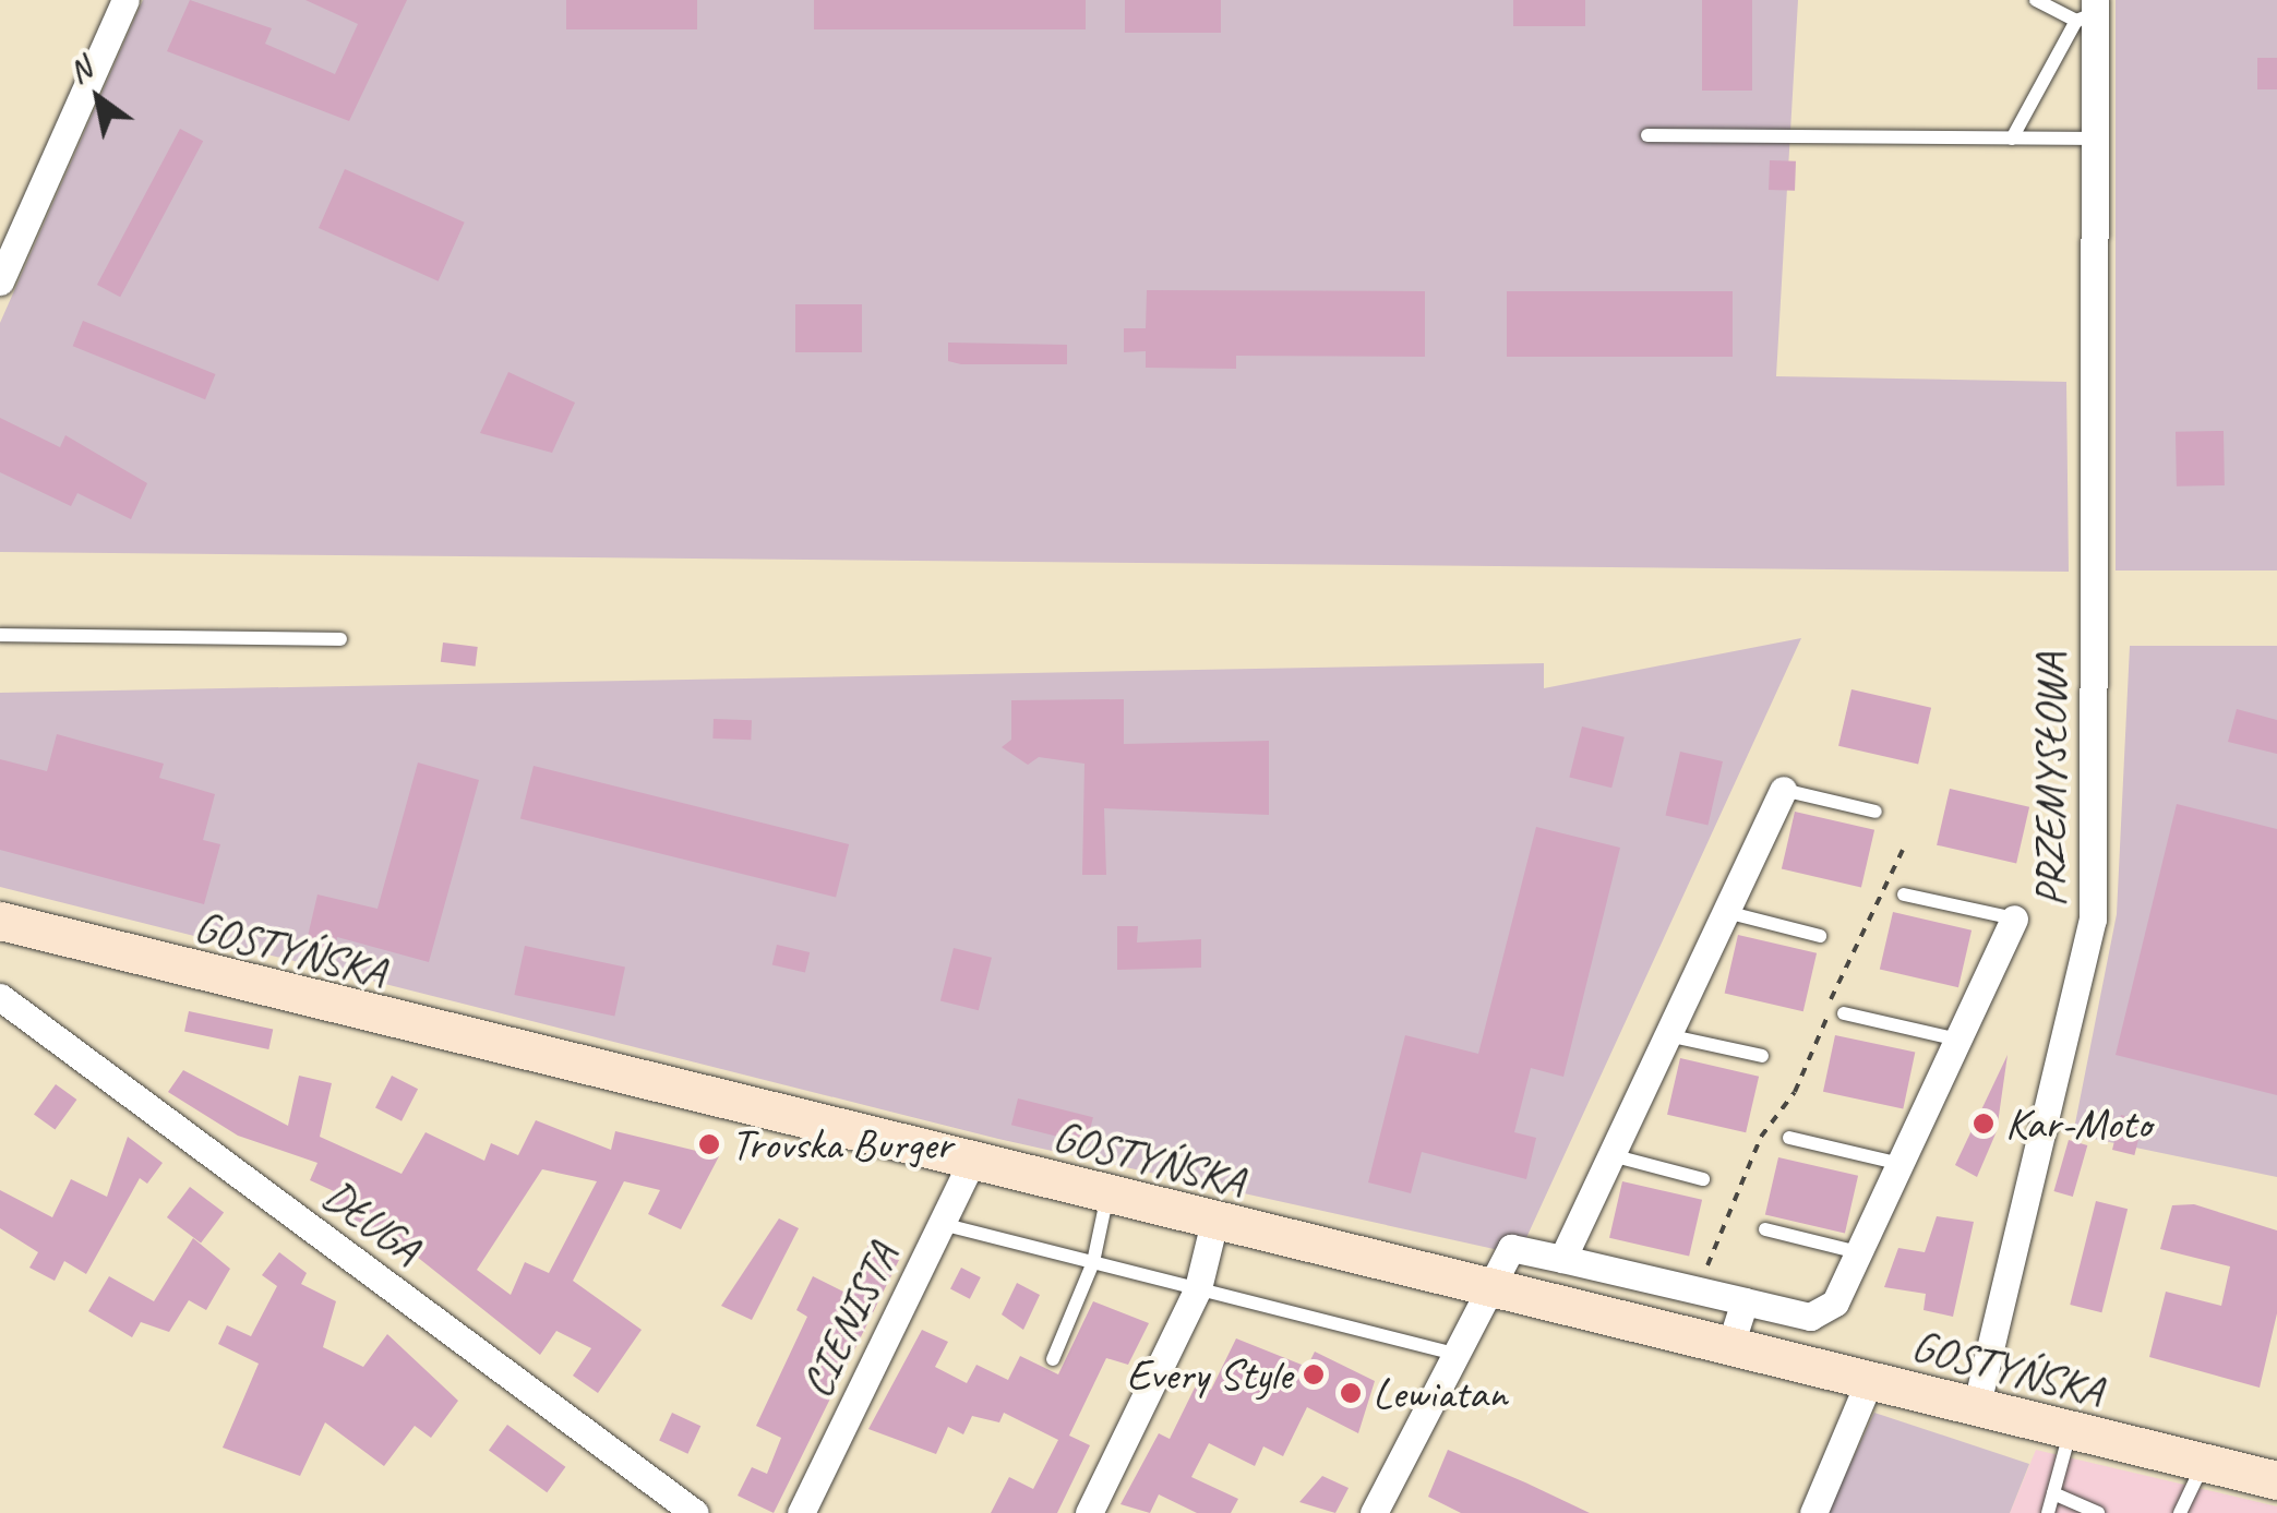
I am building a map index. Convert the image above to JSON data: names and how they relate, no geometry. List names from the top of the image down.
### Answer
{
  "streets": {
    "main road": ["GOSTYŃSKA"],
    "street": ["PRZEMYSŁOWA", "DŁUGA", "CIENISTA"]
  },
  "crossings": [
    ["PRZEMYSŁOWA", "GOSTYŃSKA"],
    ["GOSTYŃSKA", "CIENISTA"]
  ],
  "places": [
    "Kar-Moto",
    "Trovska Burger",
    "Every Style",
    "Lewiatan"
  ],
  "north": "top left"
}
